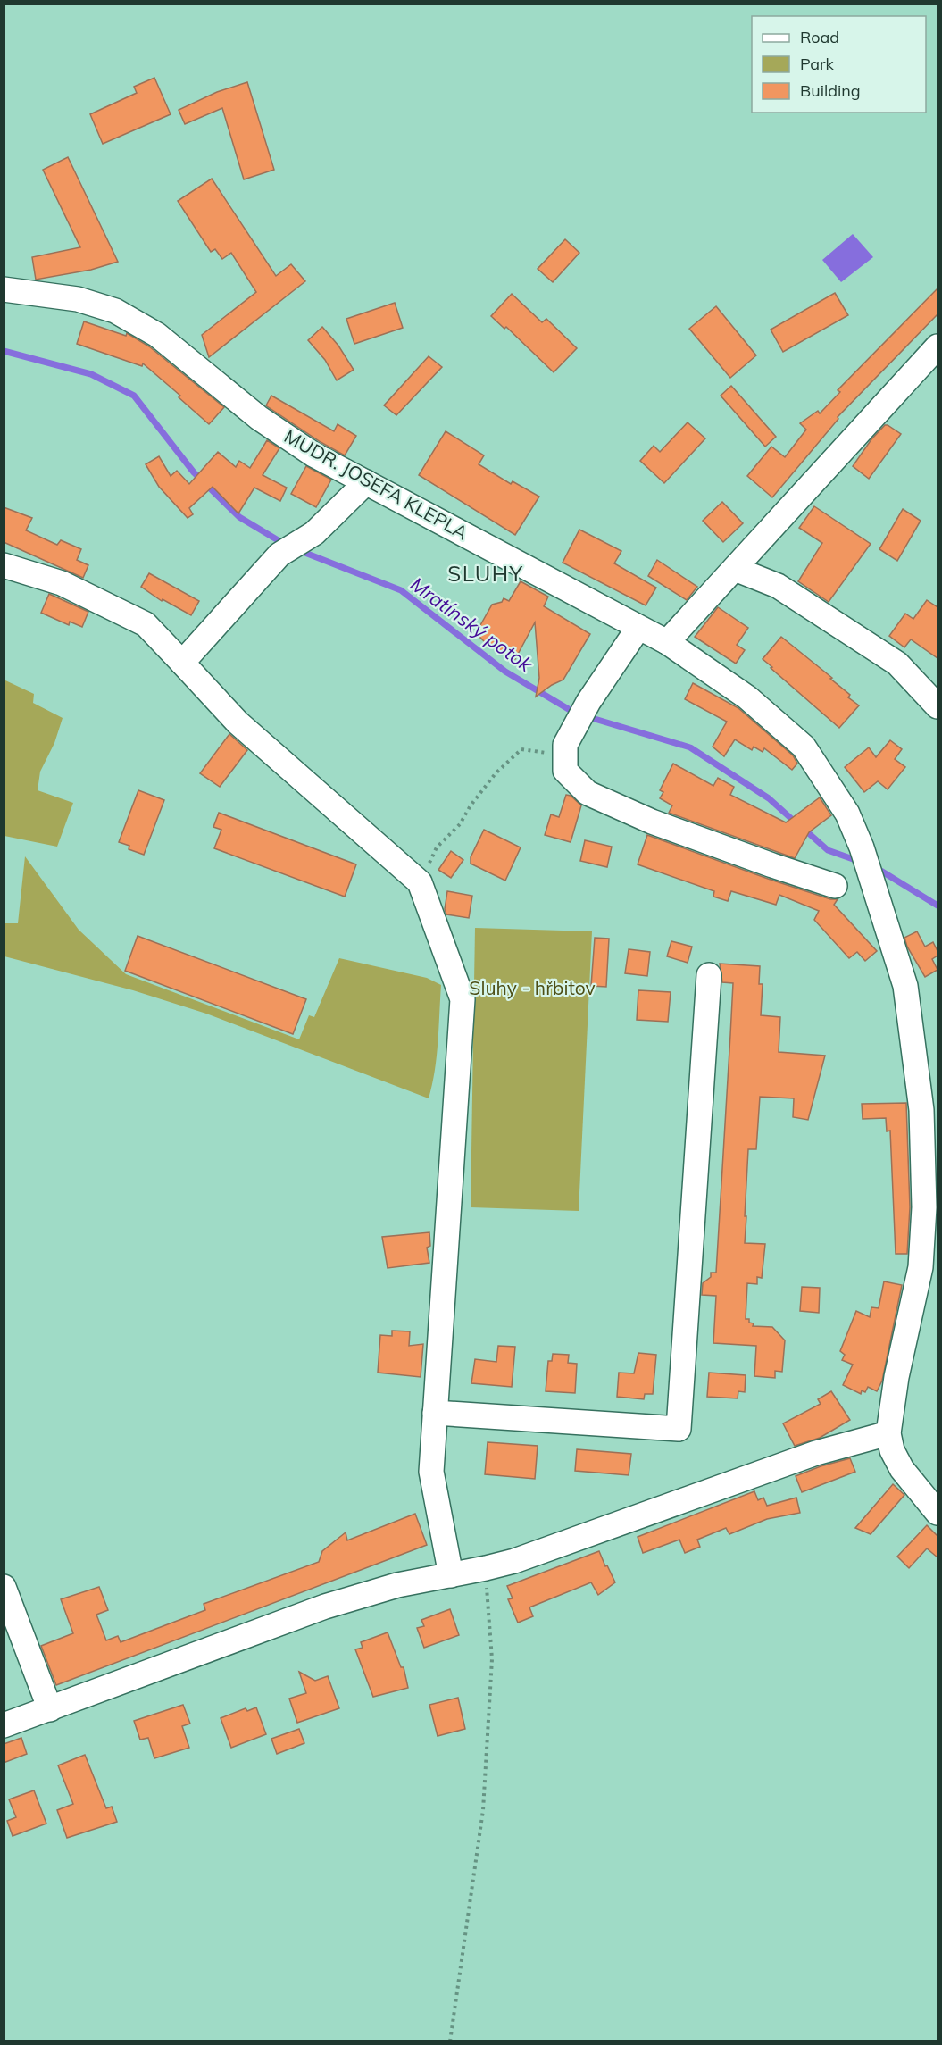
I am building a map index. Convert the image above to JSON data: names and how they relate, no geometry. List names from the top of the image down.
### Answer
{
  "streets": {
    "street": ["MUDR. JOSEFA KLEPLA"]
  },
  "districts": ["SLUHY"],
  "water": ["Mratínský potok"],
  "parks": ["Sluhy - hřbitov"],
  "legend": ["Road", "Park", "Building"]
}
